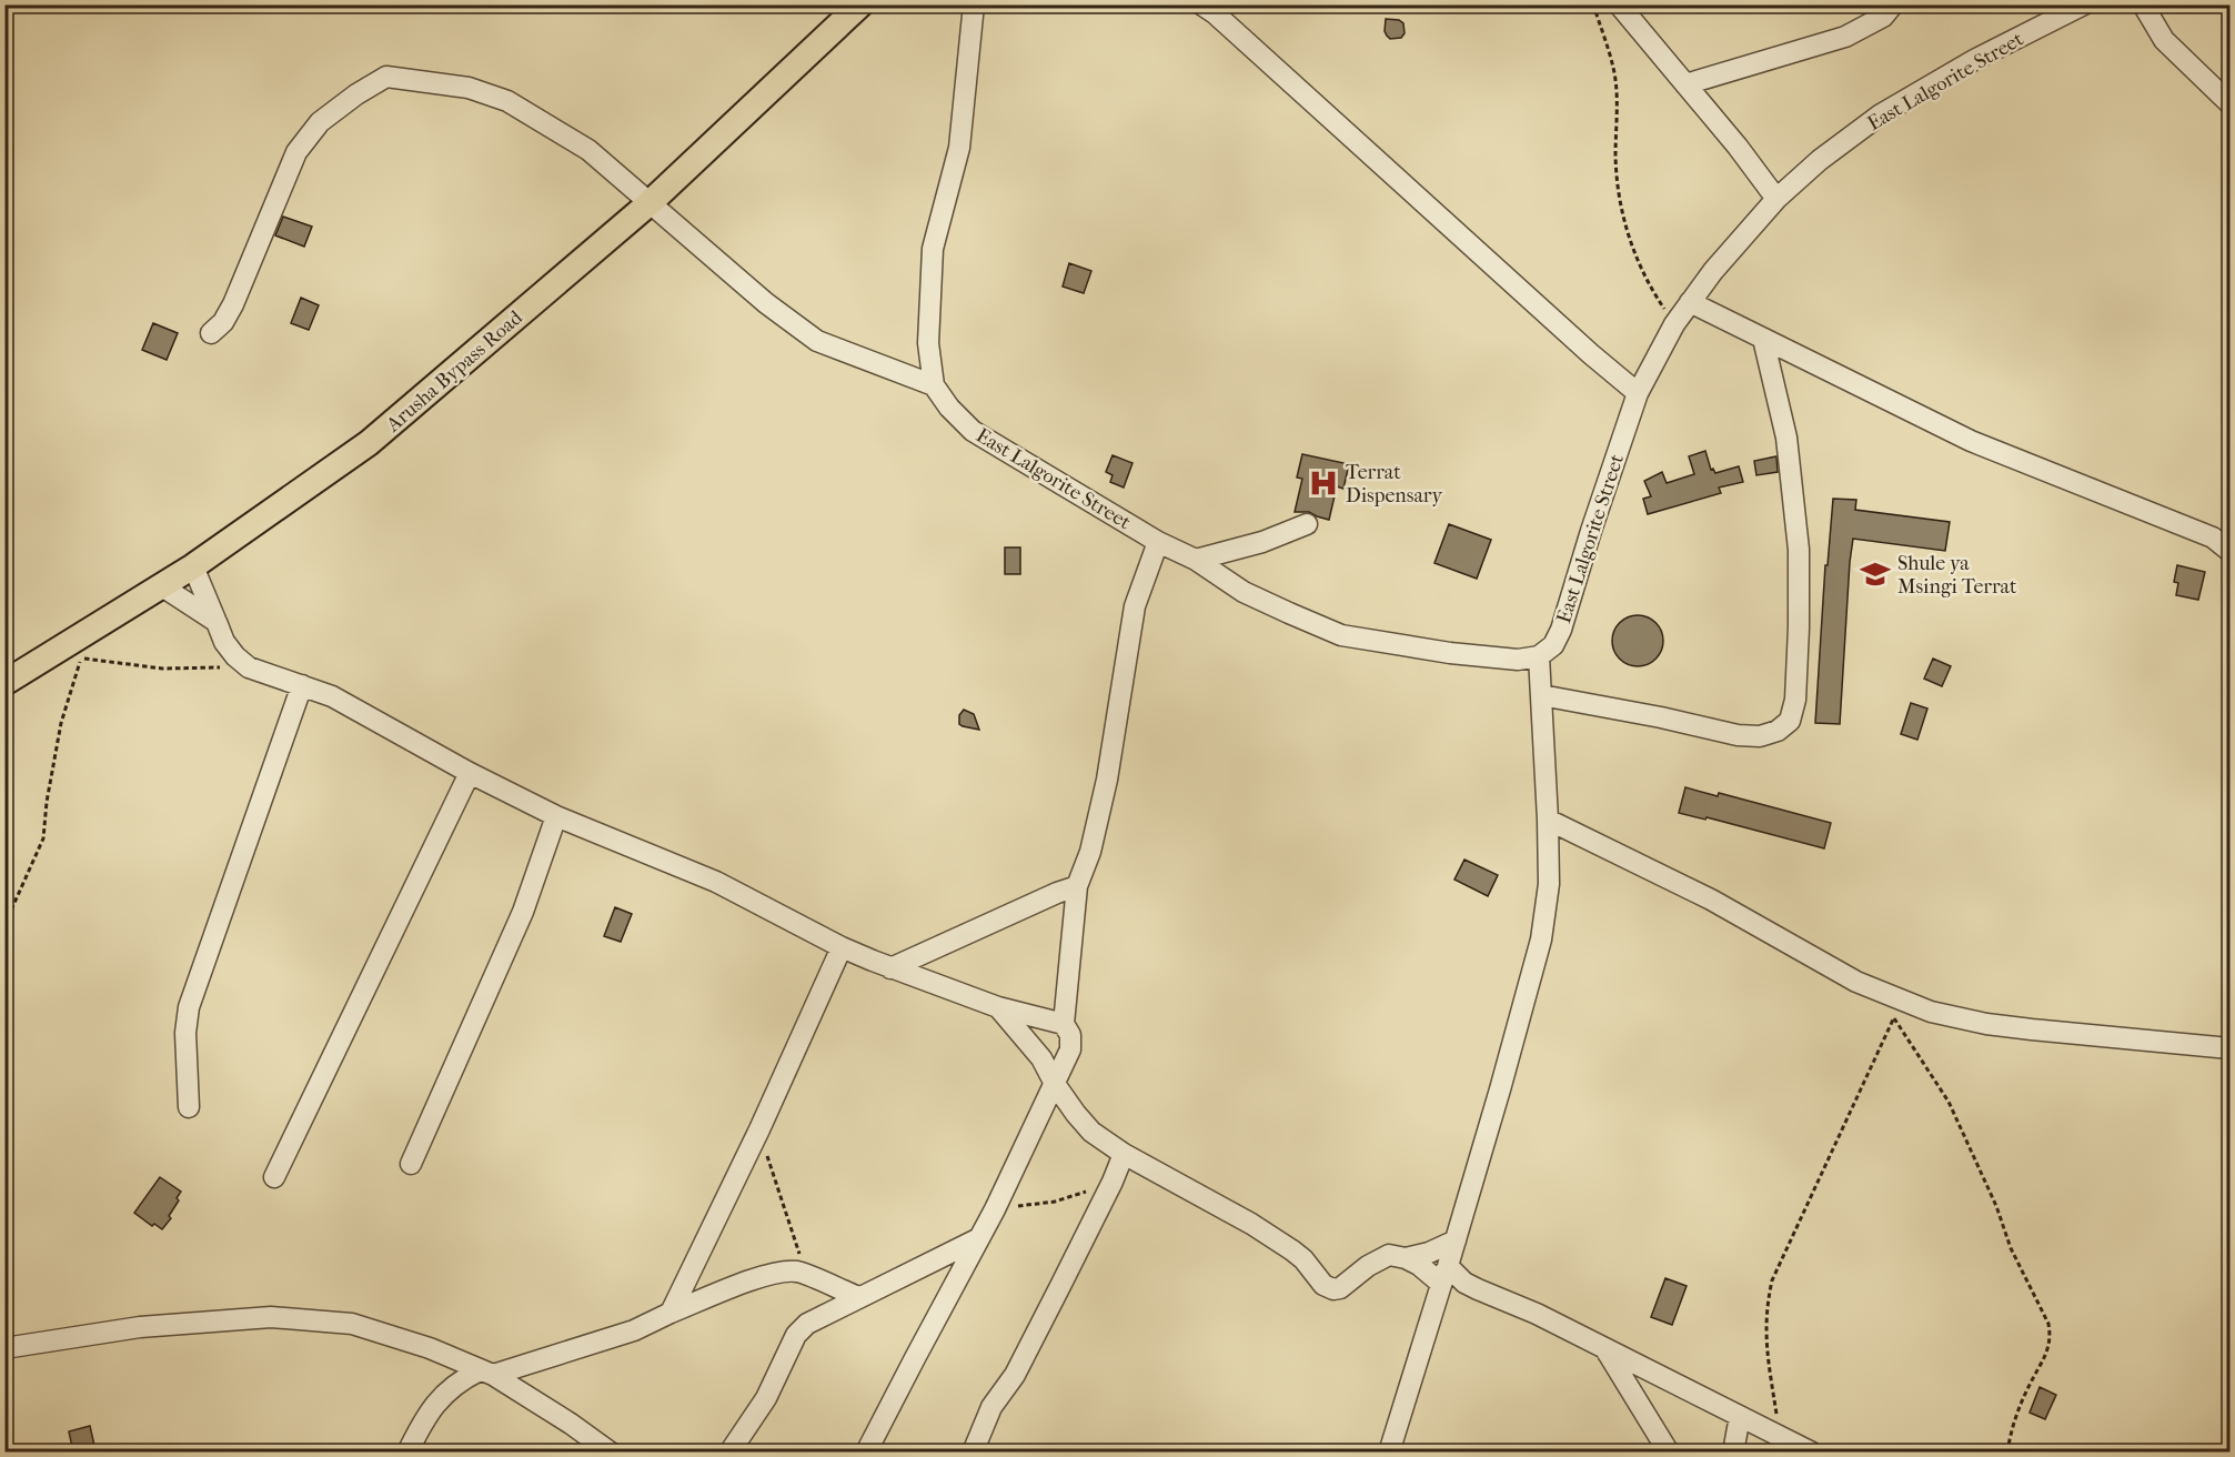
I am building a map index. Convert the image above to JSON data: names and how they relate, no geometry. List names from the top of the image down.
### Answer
{
  "streets": {
    "main road": ["Arusha Bypass Road"],
    "street": ["East Lalgorite Street"]
  },
  "places": {
    "hospital": ["Terrat Dispensary"],
    "school or university": ["Shule ya Msingi Terrat"]
  }
}
